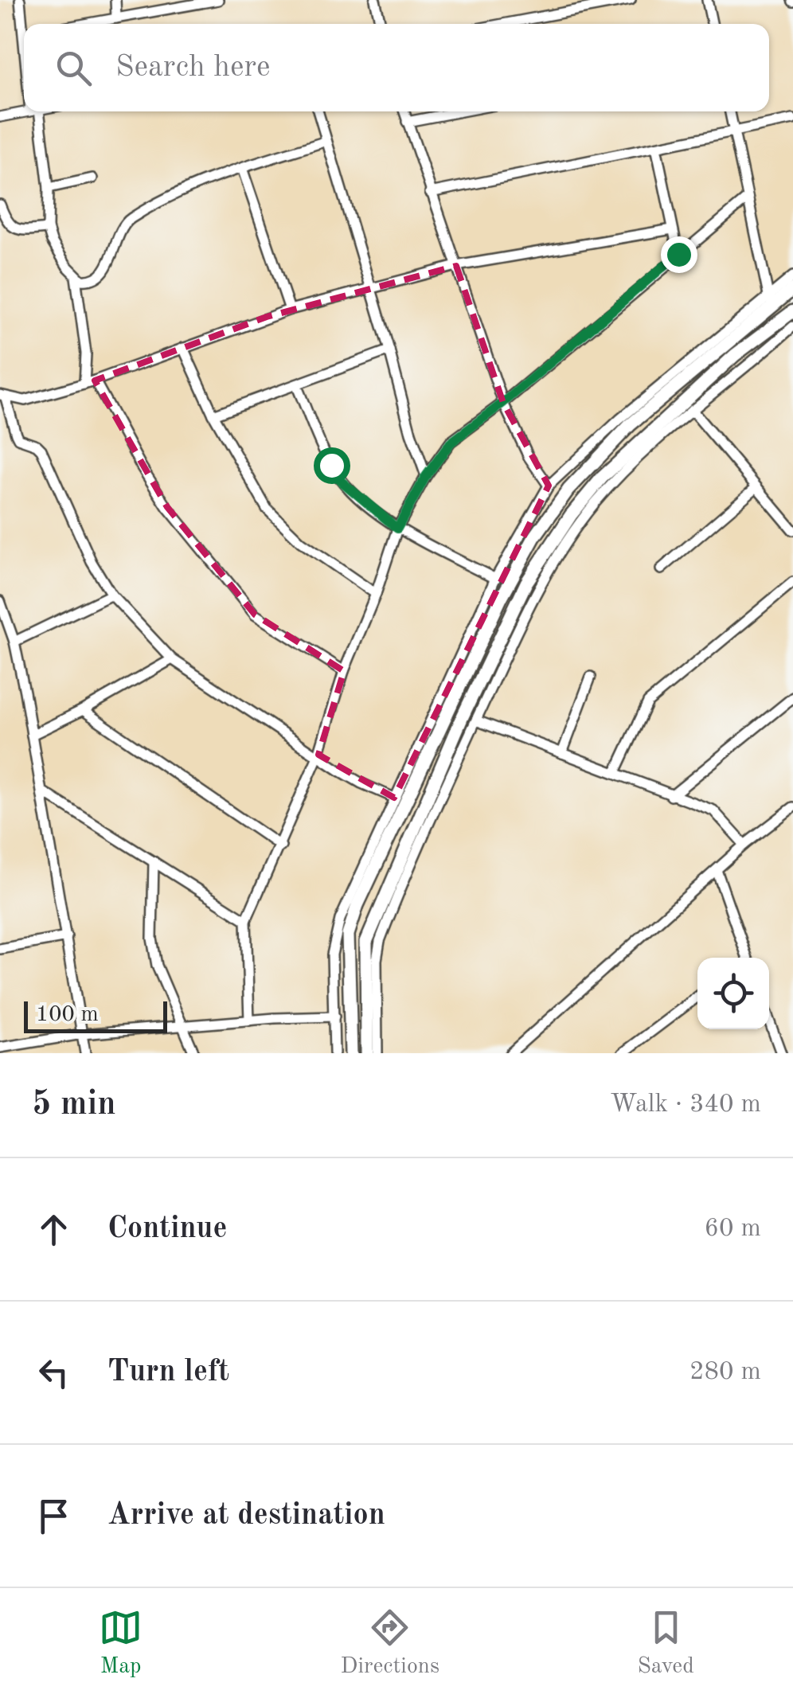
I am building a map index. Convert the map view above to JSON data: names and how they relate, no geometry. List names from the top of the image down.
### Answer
{
  "scale_bar": "100 m",
  "page": {
    "search": "Search here",
    "scale": "100 m",
    "heading": ["5 min", "Walk · 340 m"],
    "list": [
      ["Continue", "60 m"],
      ["Turn left", "280 m"],
      "Arrive at destination"
    ],
    "nav": ["Map", "Directions", "Saved"]
  }
}
